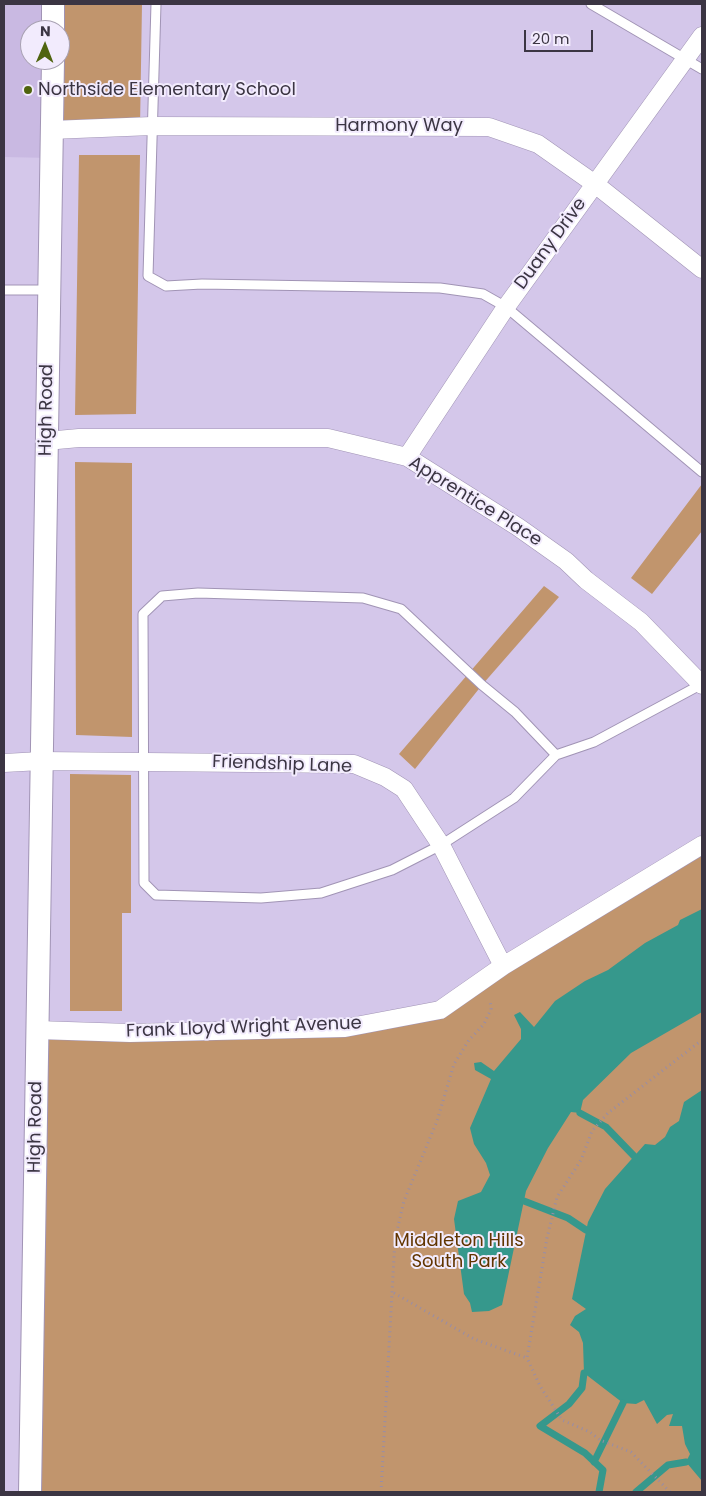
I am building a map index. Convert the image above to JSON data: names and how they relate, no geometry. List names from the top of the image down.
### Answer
{
  "streets": {
    "street": [
      "Harmony Way",
      "Duany Drive",
      "High Road",
      "Apprentice Place",
      "Friendship Lane",
      "Frank Lloyd Wright Avenue"
    ]
  },
  "crossings": [
    ["Harmony Way", "Duany Drive"],
    ["Harmony Way", "High Road"],
    ["Duany Drive", "Apprentice Place"],
    ["High Road", "Apprentice Place"],
    ["High Road", "Friendship Lane"],
    ["High Road", "Frank Lloyd Wright Avenue"],
    ["Friendship Lane", "Frank Lloyd Wright Avenue"]
  ],
  "parks": ["Middleton Hills South Park"],
  "places": ["Northside Elementary School"],
  "scale_bar": "20 m",
  "north": "top"
}
